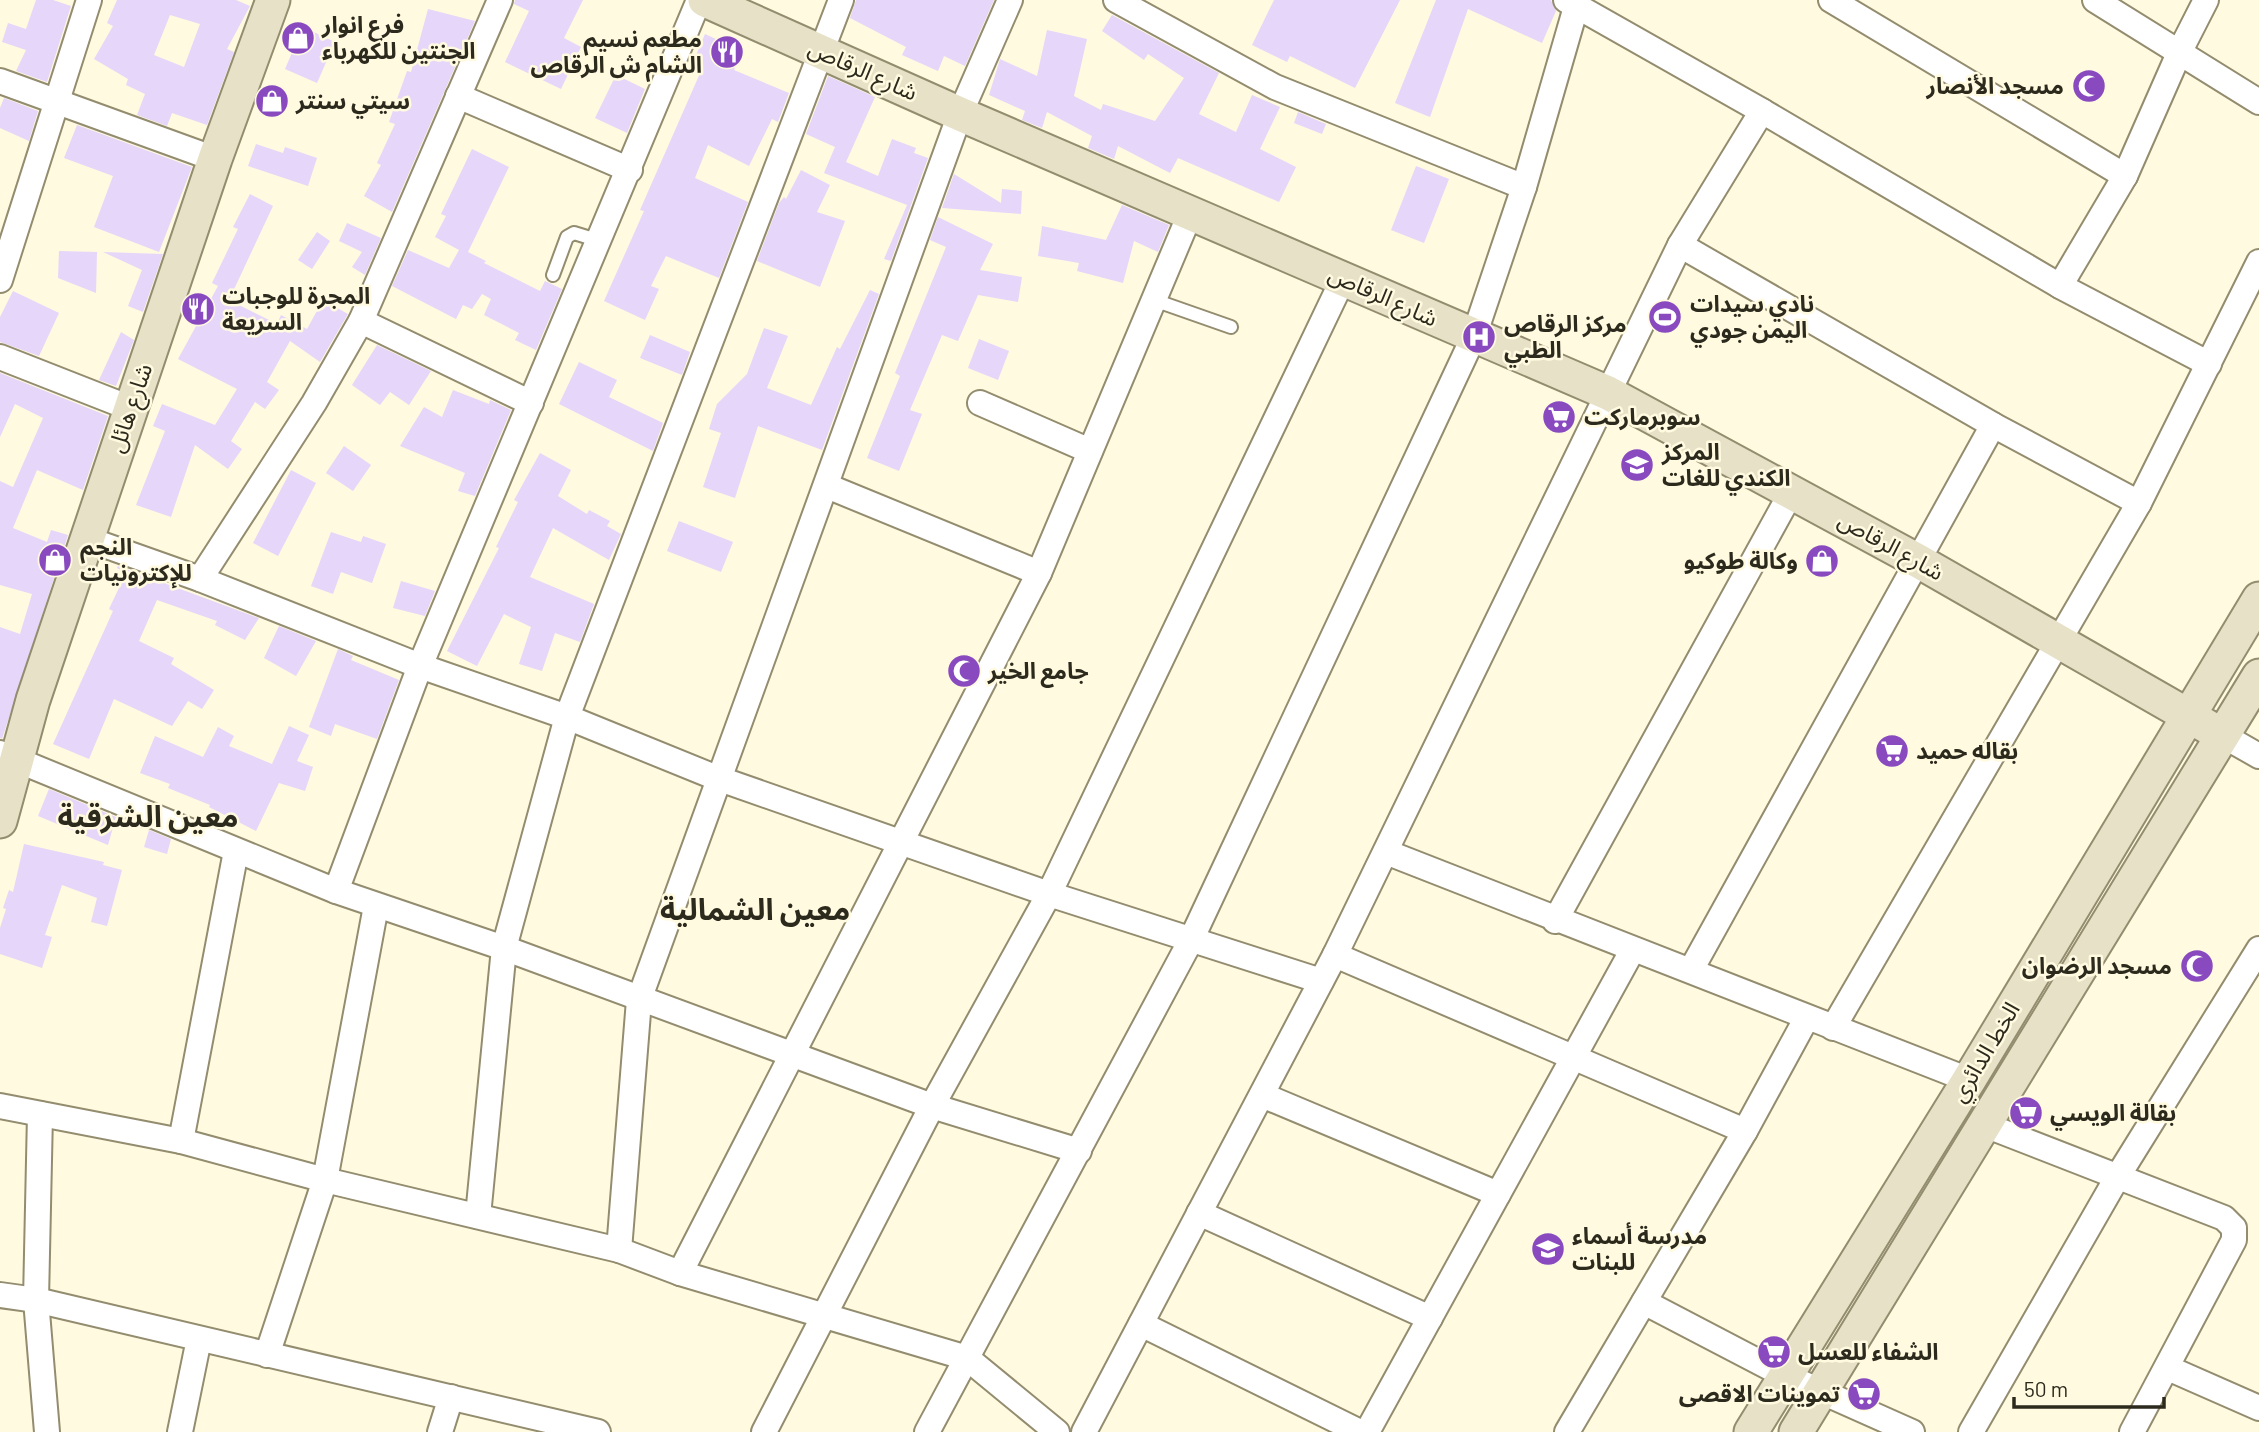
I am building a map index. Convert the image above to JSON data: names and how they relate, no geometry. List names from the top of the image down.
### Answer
{
  "streets": {
    "street": ["شارع الرقاص", "شارع هائل", "الخط الدائري"]
  },
  "crossings": [
    ["شارع الرقاص", "الخط الدائري"]
  ],
  "districts": ["معين الشرقية", "معين الشمالية"],
  "places": {
    "shop": [
      "فرع انوار الجنتين للكهرباء",
      "سيتي سنتر",
      "النجم للإكترونيات",
      "وكالة طوكيو"
    ],
    "restaurant": ["مطعم نسيم الشام ش الرقاص", "المجرة للوجبات السريعة"],
    "mosque": ["مسجد الأنصار", "جامع الخير", "مسجد الرضوان"],
    "sports": ["نادي سيدات اليمن جودي"],
    "hospital": ["مركز الرقاص الطبي"],
    "supermarket": [
      "سوبرماركت",
      "بقاله حميد",
      "بقالة الويسي",
      "الشفاء للعسل",
      "تموينات الاقصى"
    ],
    "school or university": ["المركز الكندي للغات", "مدرسة أسماء للبنات"]
  },
  "scale_bar": "50 m"
}
